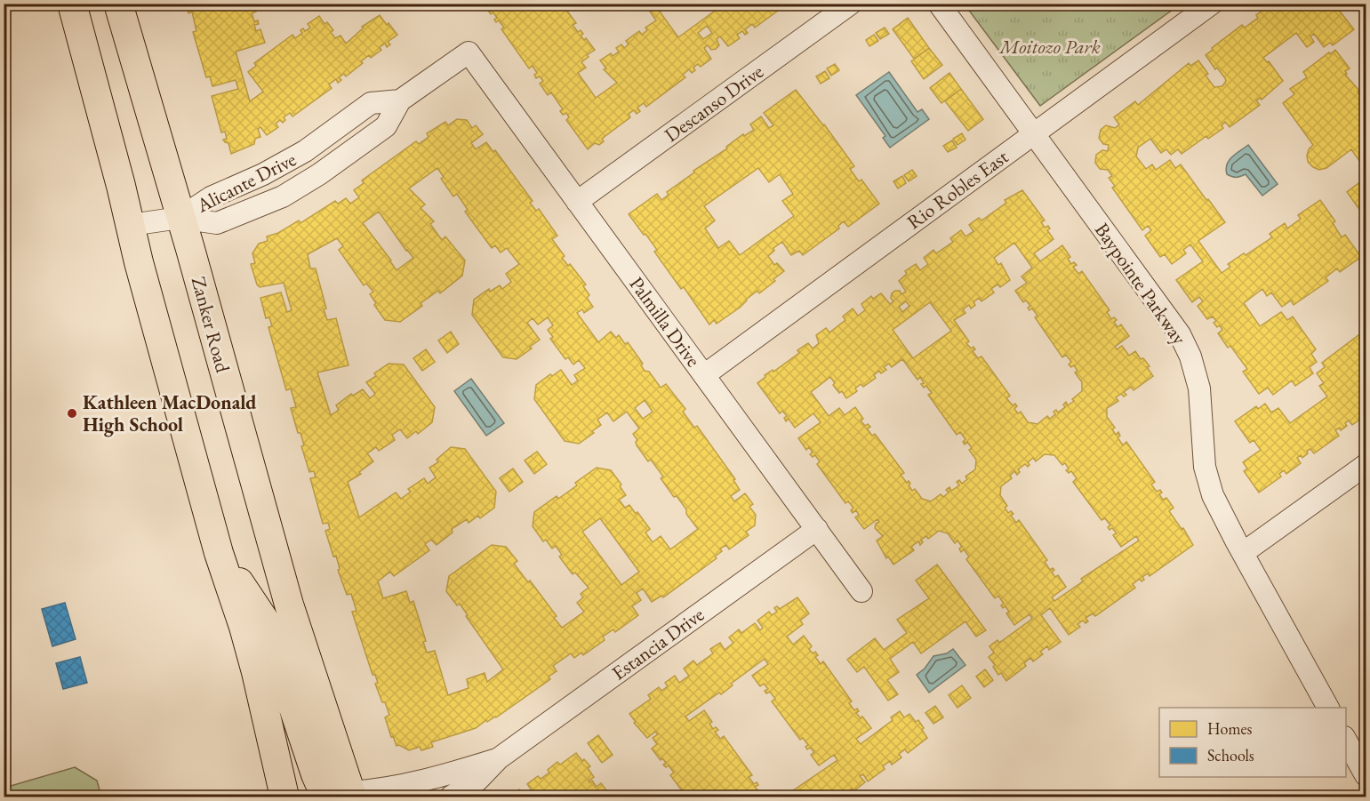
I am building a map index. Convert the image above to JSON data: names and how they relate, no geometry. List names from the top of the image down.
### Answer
{
  "streets": {
    "main road": ["Zanker Road"],
    "street": [
      "Descanso Drive",
      "Alicante Drive",
      "Rio Robles East",
      "Baypointe Parkway",
      "Palmilla Drive",
      "Estancia Drive"
    ]
  },
  "crossings": [
    ["Descanso Drive", "Palmilla Drive"],
    ["Alicante Drive", "Palmilla Drive"],
    ["Alicante Drive", "Zanker Road"],
    ["Rio Robles East", "Baypointe Parkway"],
    ["Rio Robles East", "Palmilla Drive"],
    ["Palmilla Drive", "Estancia Drive"],
    ["Zanker Road", "Estancia Drive"]
  ],
  "parks": ["Moitozo Park"],
  "places": ["Kathleen MacDonald High School"],
  "legend": ["Homes", "Schools"]
}
